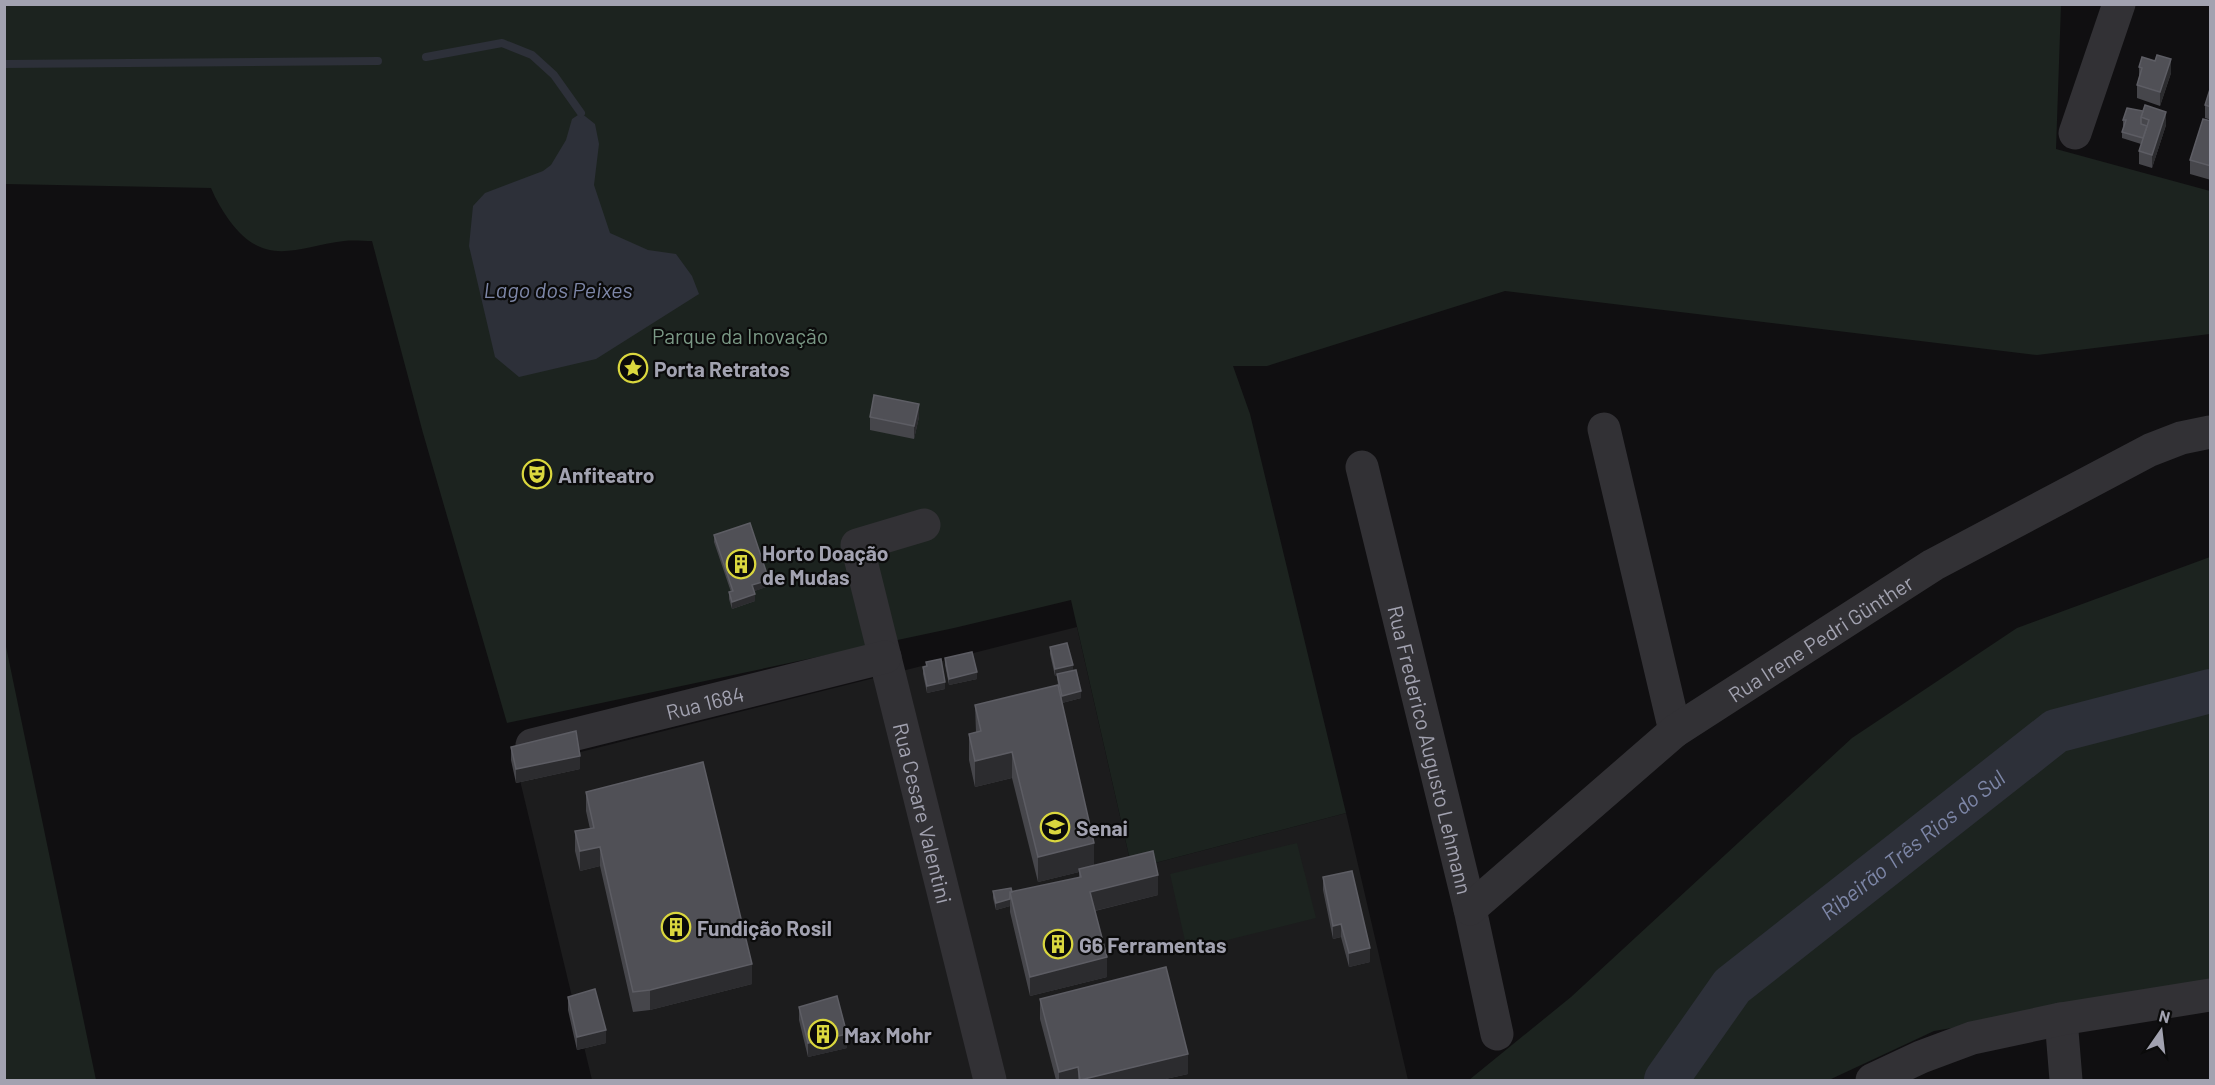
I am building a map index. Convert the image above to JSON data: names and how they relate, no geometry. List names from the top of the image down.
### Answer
{
  "streets": {
    "street": [
      "Rua Irene Pedri Günther",
      "Rua 1684",
      "Rua Frederico Augusto Lehmann",
      "Rua Cesare Valentini"
    ]
  },
  "crossings": [
    ["Rua Irene Pedri Günther", "Rua Frederico Augusto Lehmann"],
    ["Rua 1684", "Rua Cesare Valentini"]
  ],
  "water": ["Lago dos Peixes", "Ribeirão Três Rios do Sul"],
  "parks": ["Parque da Inovação"],
  "places": {
    "place": ["Porta Retratos"],
    "theatre": ["Anfiteatro"],
    "building": [
      "Horto Doação de Mudas",
      "Fundição Rosil",
      "G6 Ferramentas",
      "Max Mohr"
    ],
    "school or university": ["Senai"]
  },
  "north": "top"
}
